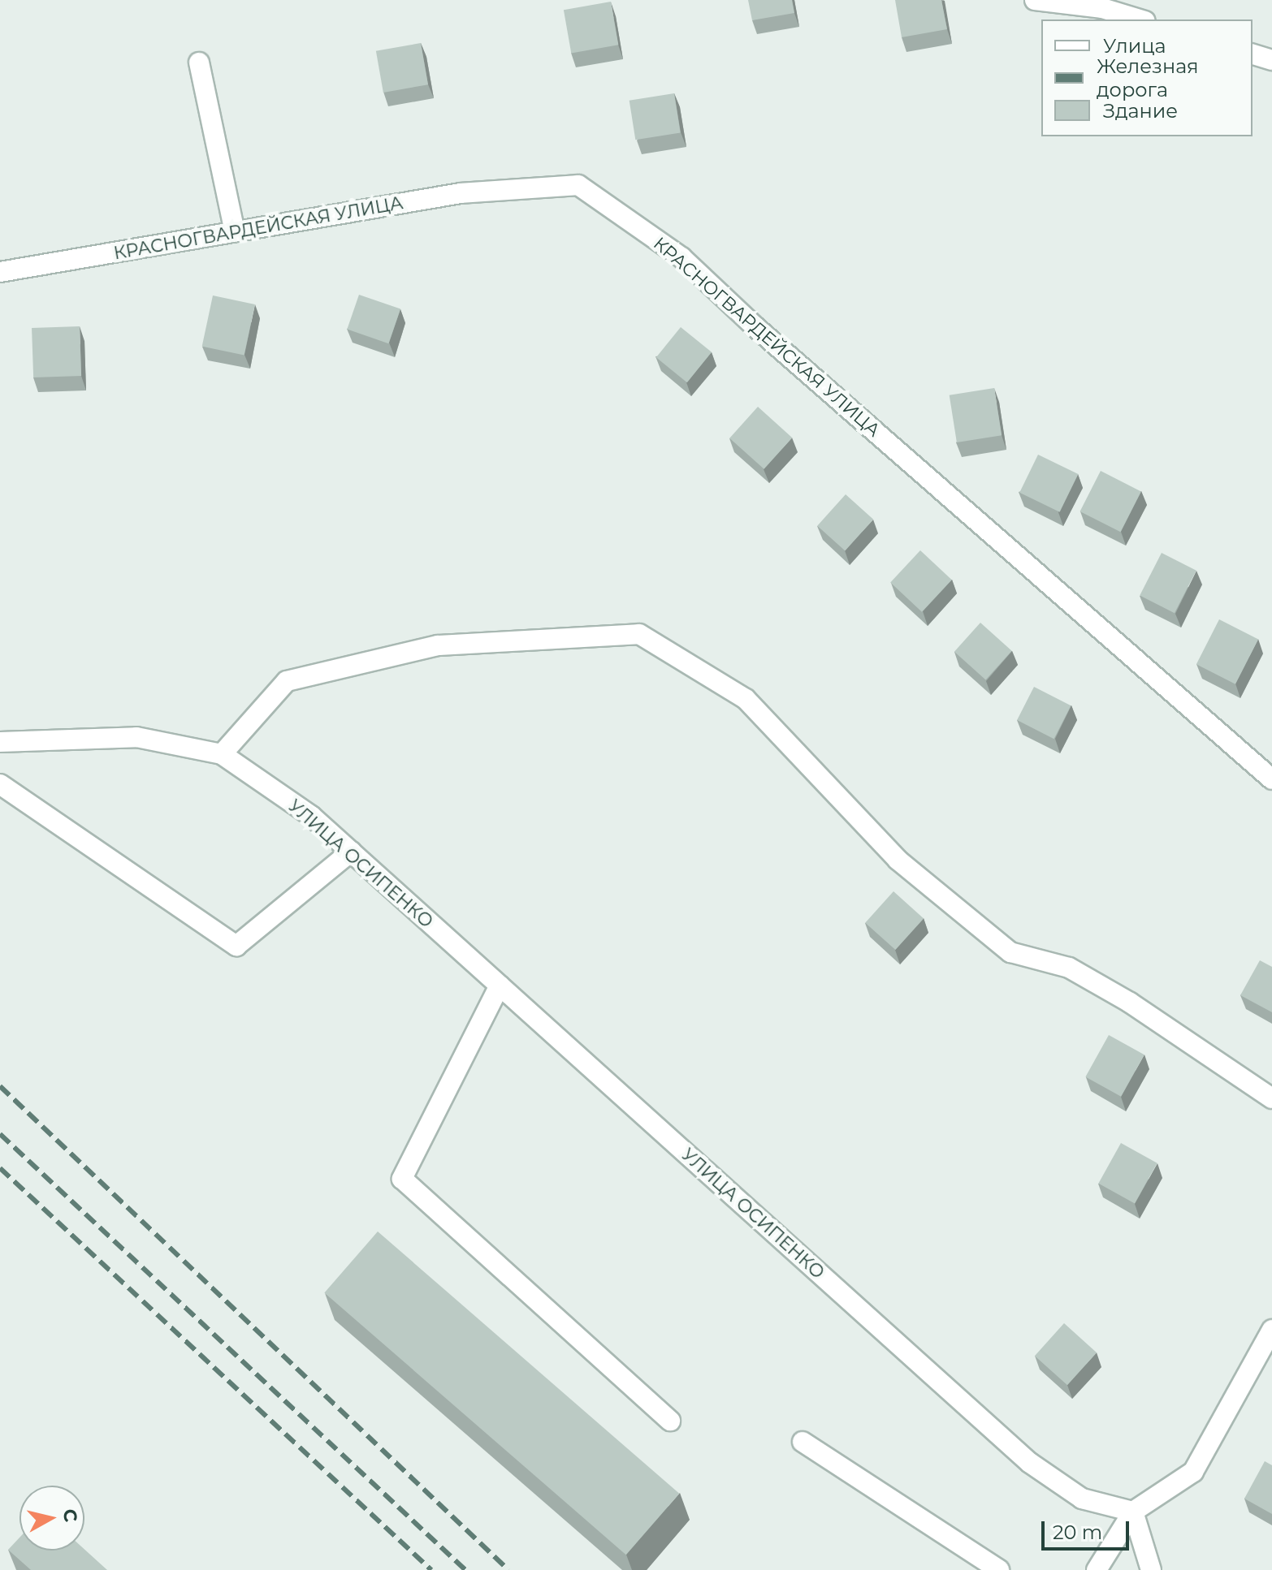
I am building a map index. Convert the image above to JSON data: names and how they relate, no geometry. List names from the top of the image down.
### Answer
{
  "streets": {
    "street": ["КРАСНОГВАРДЕЙСКАЯ УЛИЦА", "УЛИЦА ОСИПЕНКО"]
  },
  "legend": ["Улица", "Железная дорога", "Здание"],
  "scale_bar": "20 m",
  "north": "right"
}
